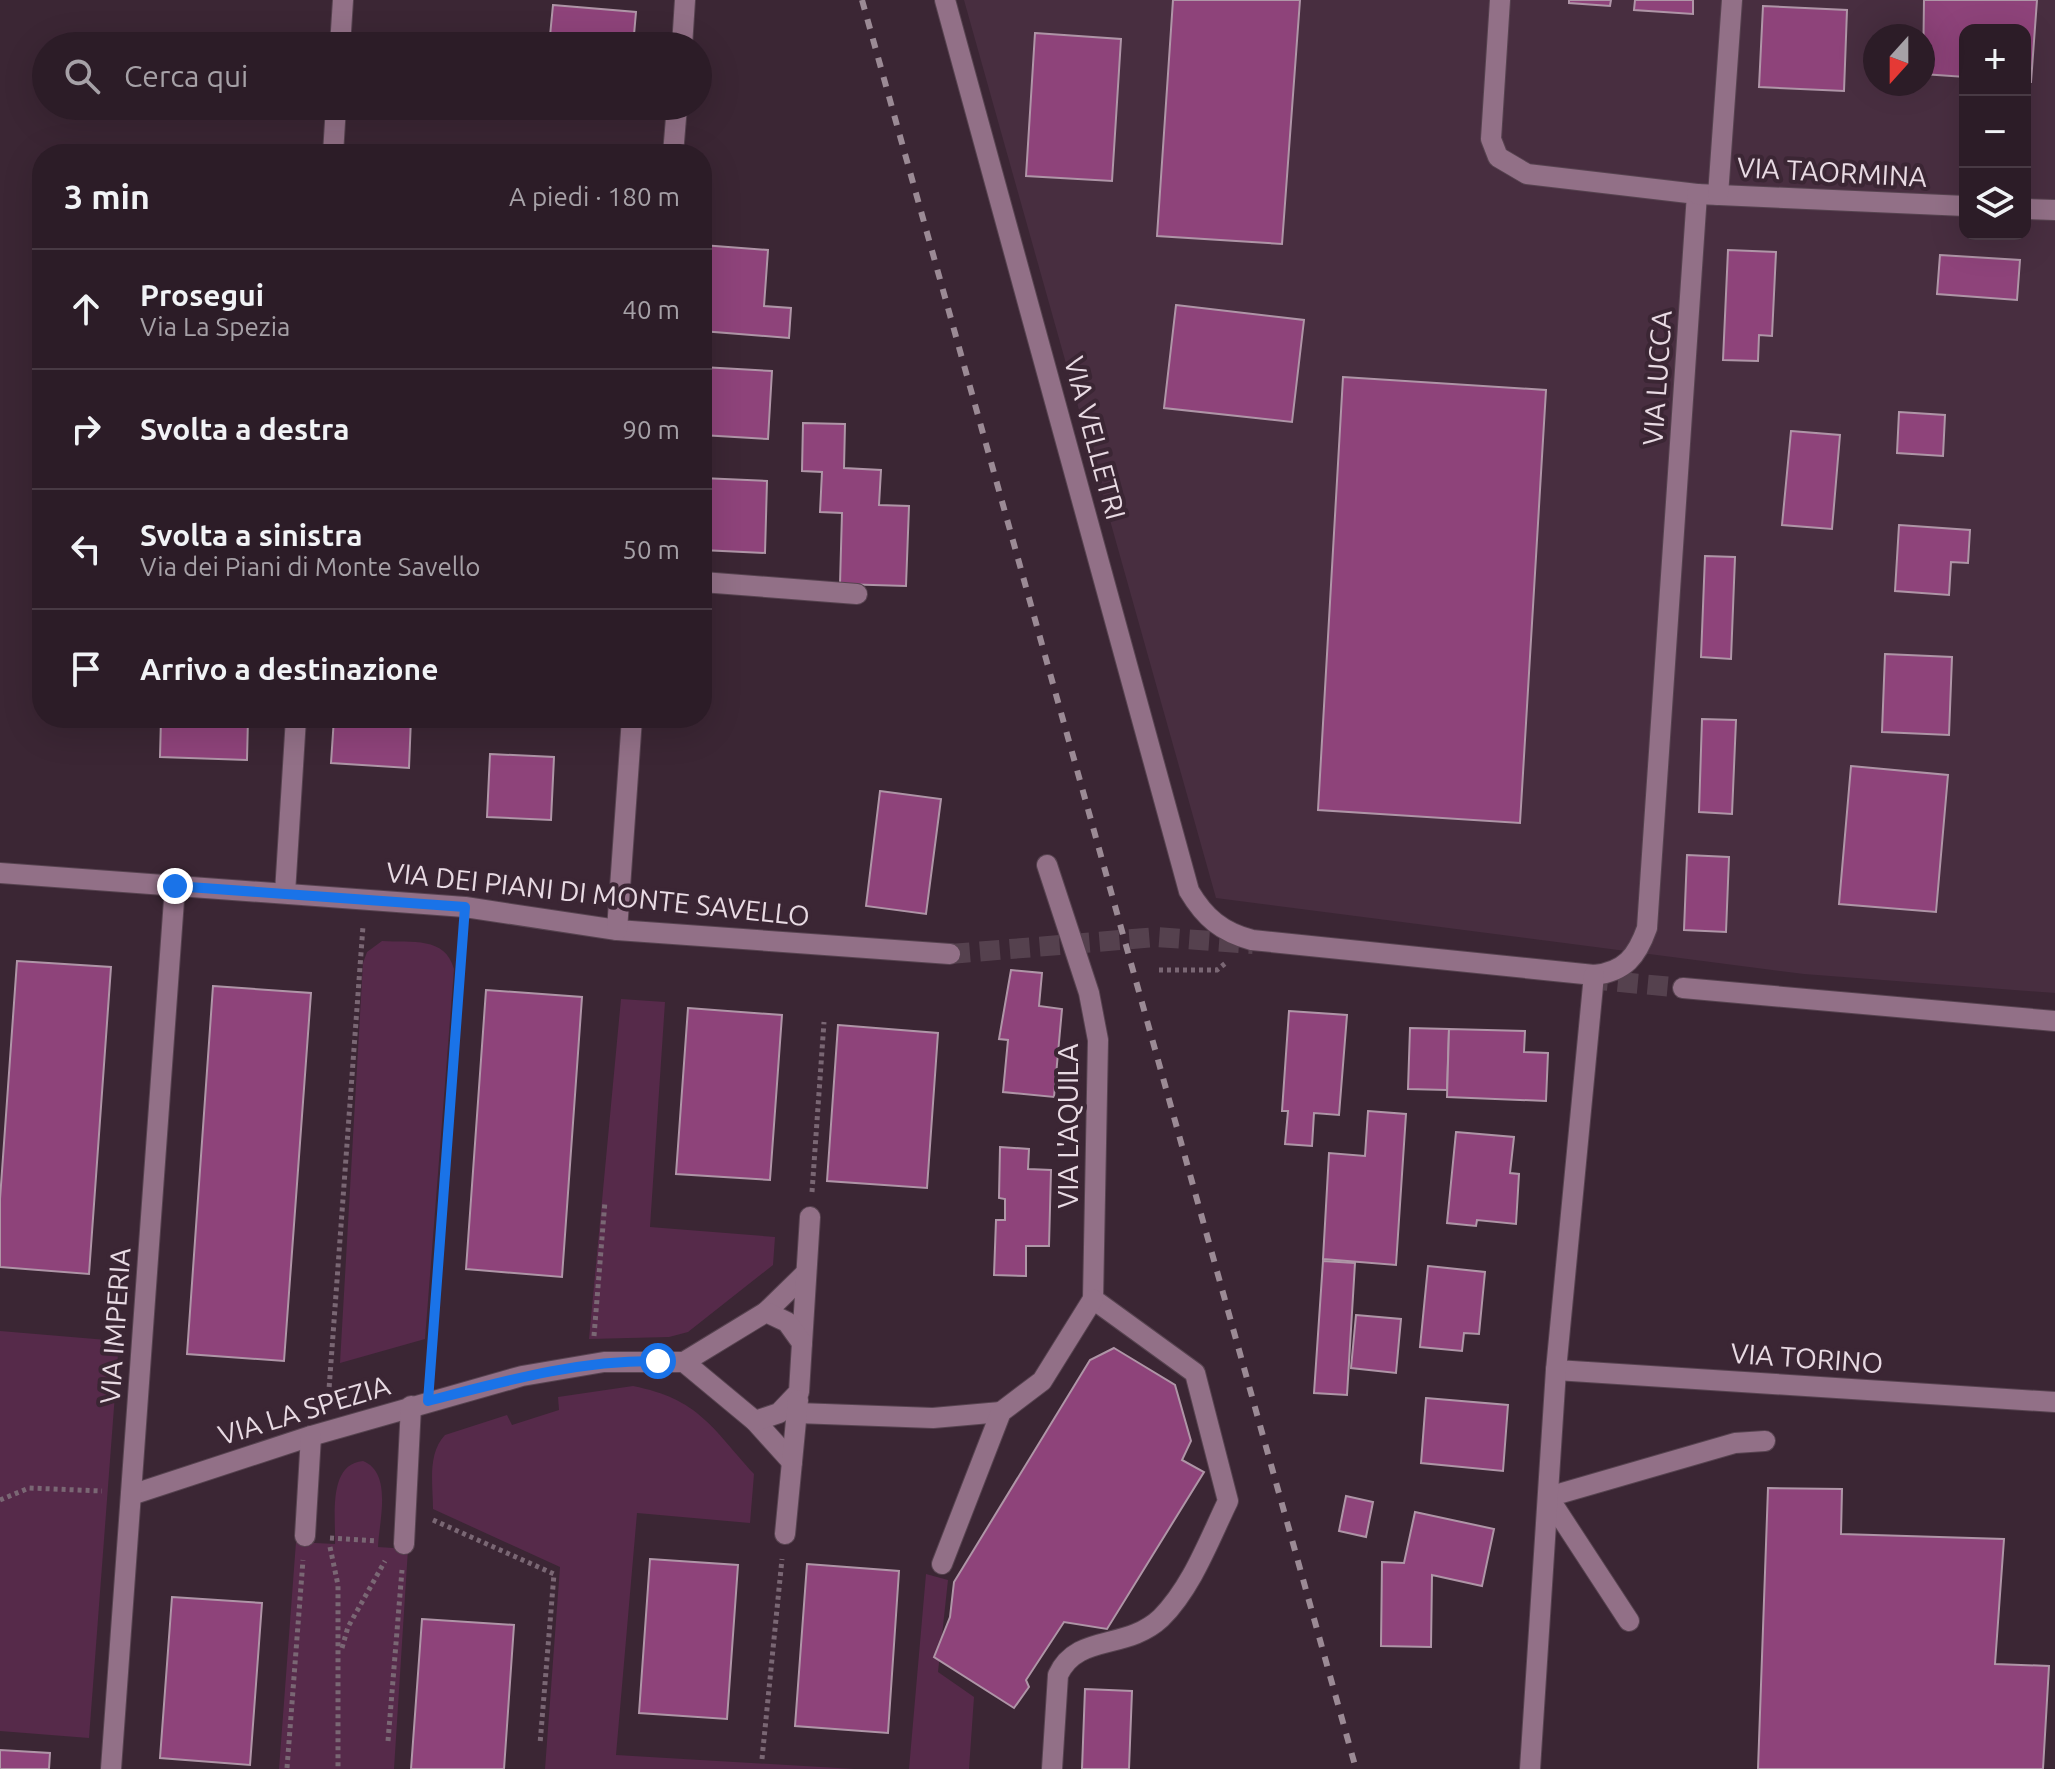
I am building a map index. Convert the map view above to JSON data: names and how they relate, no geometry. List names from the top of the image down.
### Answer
{
  "streets": {
    "street": [
      "VIA TAORMINA",
      "VIA LUCCA",
      "VIA VELLETRI",
      "VIA DEI PIANI DI MONTE SAVELLO",
      "VIA L'AQUILA",
      "VIA IMPERIA",
      "VIA TORINO",
      "VIA LA SPEZIA"
    ]
  },
  "crossings": [
    ["VIA TAORMINA", "VIA LUCCA"],
    ["VIA LUCCA", "VIA VELLETRI"],
    ["VIA DEI PIANI DI MONTE SAVELLO", "VIA IMPERIA"],
    ["VIA IMPERIA", "VIA LA SPEZIA"]
  ],
  "north": "bottom",
  "page": {
    "map_buttons": ["+", "−"],
    "search": "Cerca qui",
    "heading": ["3 min", "A piedi · 180 m"],
    "list": [
      ["Prosegui", "Via La Spezia", "40 m"],
      ["Svolta a destra", "90 m"],
      ["Svolta a sinistra", "Via dei Piani di Monte Savello", "50 m"],
      "Arrivo a destinazione"
    ]
  }
}
